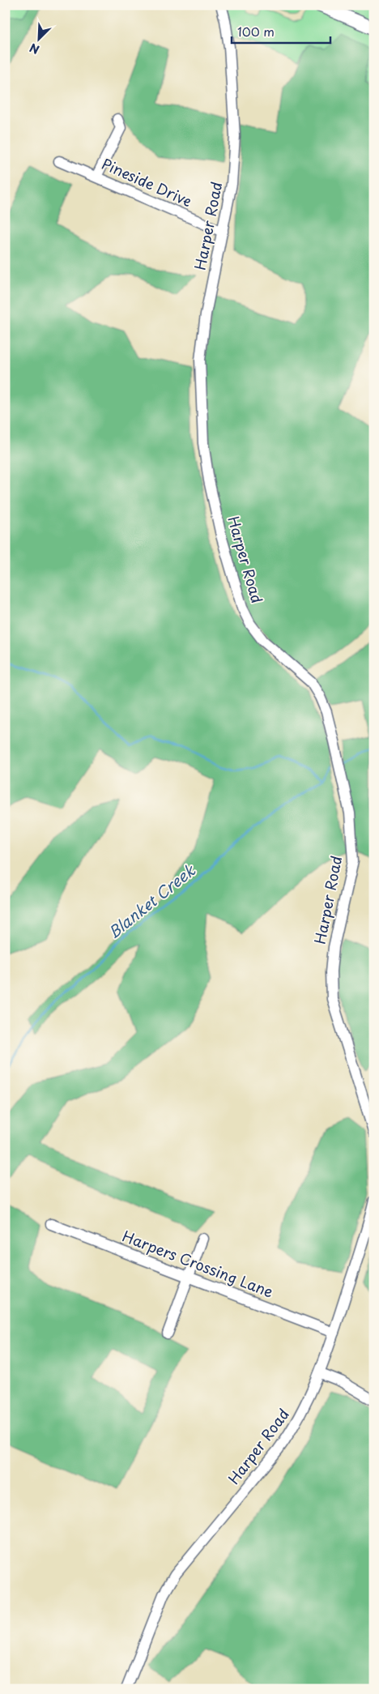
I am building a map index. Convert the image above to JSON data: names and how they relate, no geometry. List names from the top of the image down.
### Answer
{
  "streets": {
    "street": ["Pineside Drive", "Harper Road", "Harpers Crossing Lane"]
  },
  "crossings": [
    ["Pineside Drive", "Harper Road"],
    ["Harper Road", "Harpers Crossing Lane"]
  ],
  "water": ["Blanket Creek"],
  "scale_bar": "100 m",
  "north": "bottom left"
}
